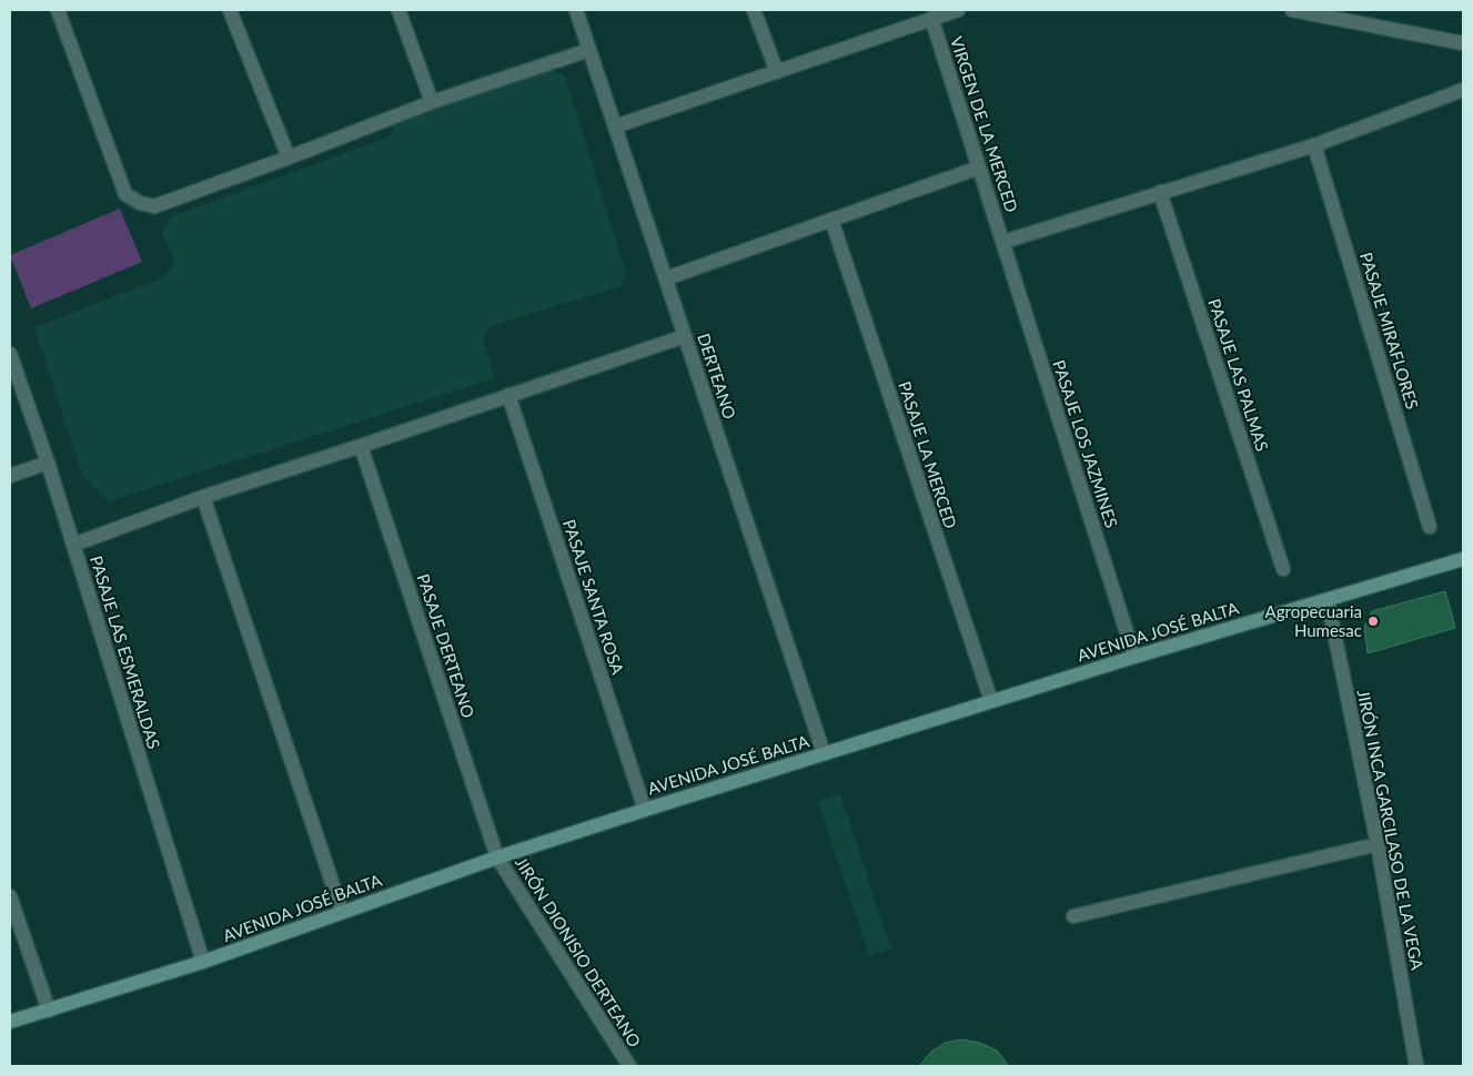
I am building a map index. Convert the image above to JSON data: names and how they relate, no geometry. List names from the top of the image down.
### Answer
{
  "streets": {
    "main road": ["AVENIDA JOSÉ BALTA"],
    "street": [
      "VIRGEN DE LA MERCED",
      "PASAJE MIRAFLORES",
      "PASAJE LAS PALMAS",
      "DERTEANO",
      "PASAJE LOS JAZMINES",
      "PASAJE LA MERCED",
      "PASAJE SANTA ROSA",
      "PASAJE DERTEANO",
      "PASAJE LAS ESMERALDAS",
      "JIRÓN INCA GARCILASO DE LA VEGA",
      "JIRÓN DIONISIO DERTEANO"
    ]
  },
  "crossings": [
    ["VIRGEN DE LA MERCED", "PASAJE LOS JAZMINES"],
    ["DERTEANO", "AVENIDA JOSÉ BALTA"],
    ["PASAJE LOS JAZMINES", "AVENIDA JOSÉ BALTA"],
    ["PASAJE LA MERCED", "AVENIDA JOSÉ BALTA"],
    ["PASAJE SANTA ROSA", "AVENIDA JOSÉ BALTA"],
    ["AVENIDA JOSÉ BALTA", "PASAJE DERTEANO"],
    ["AVENIDA JOSÉ BALTA", "PASAJE LAS ESMERALDAS"],
    ["AVENIDA JOSÉ BALTA", "JIRÓN INCA GARCILASO DE LA VEGA"],
    ["AVENIDA JOSÉ BALTA", "JIRÓN DIONISIO DERTEANO"],
    ["PASAJE DERTEANO", "JIRÓN DIONISIO DERTEANO"]
  ],
  "places": ["Agropecuaria Humesac"]
}
